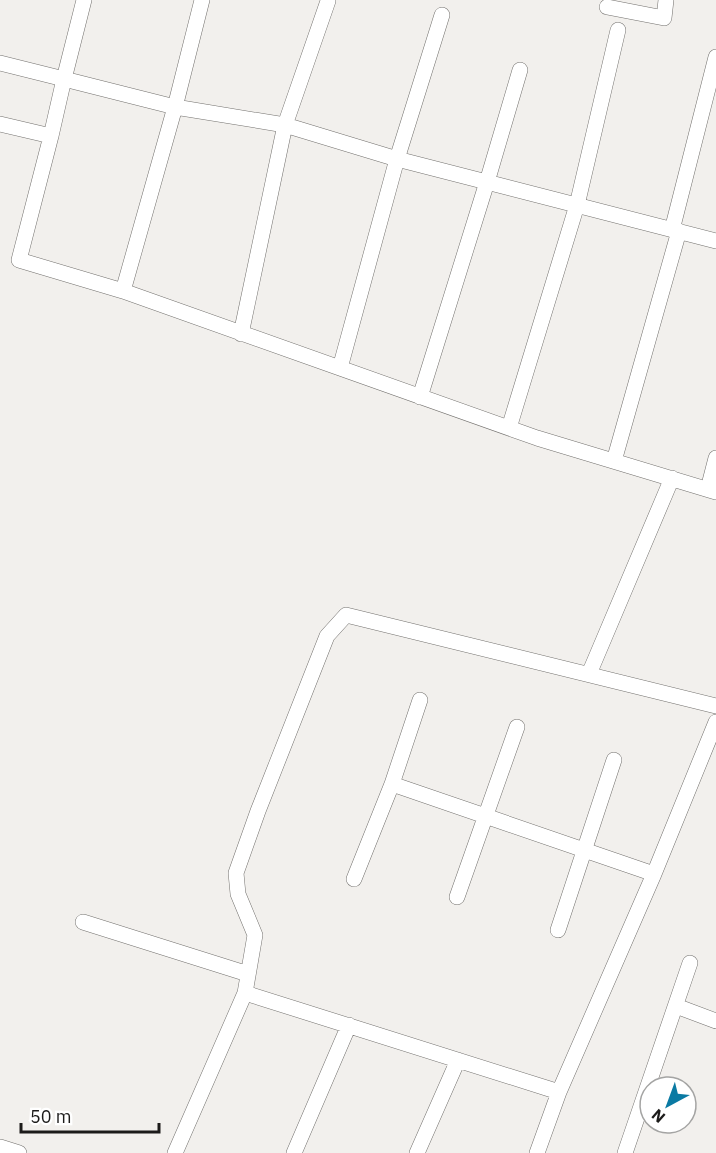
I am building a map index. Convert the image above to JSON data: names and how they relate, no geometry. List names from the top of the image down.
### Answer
{
  "scale_bar": "50 m",
  "north": "bottom left"
}
